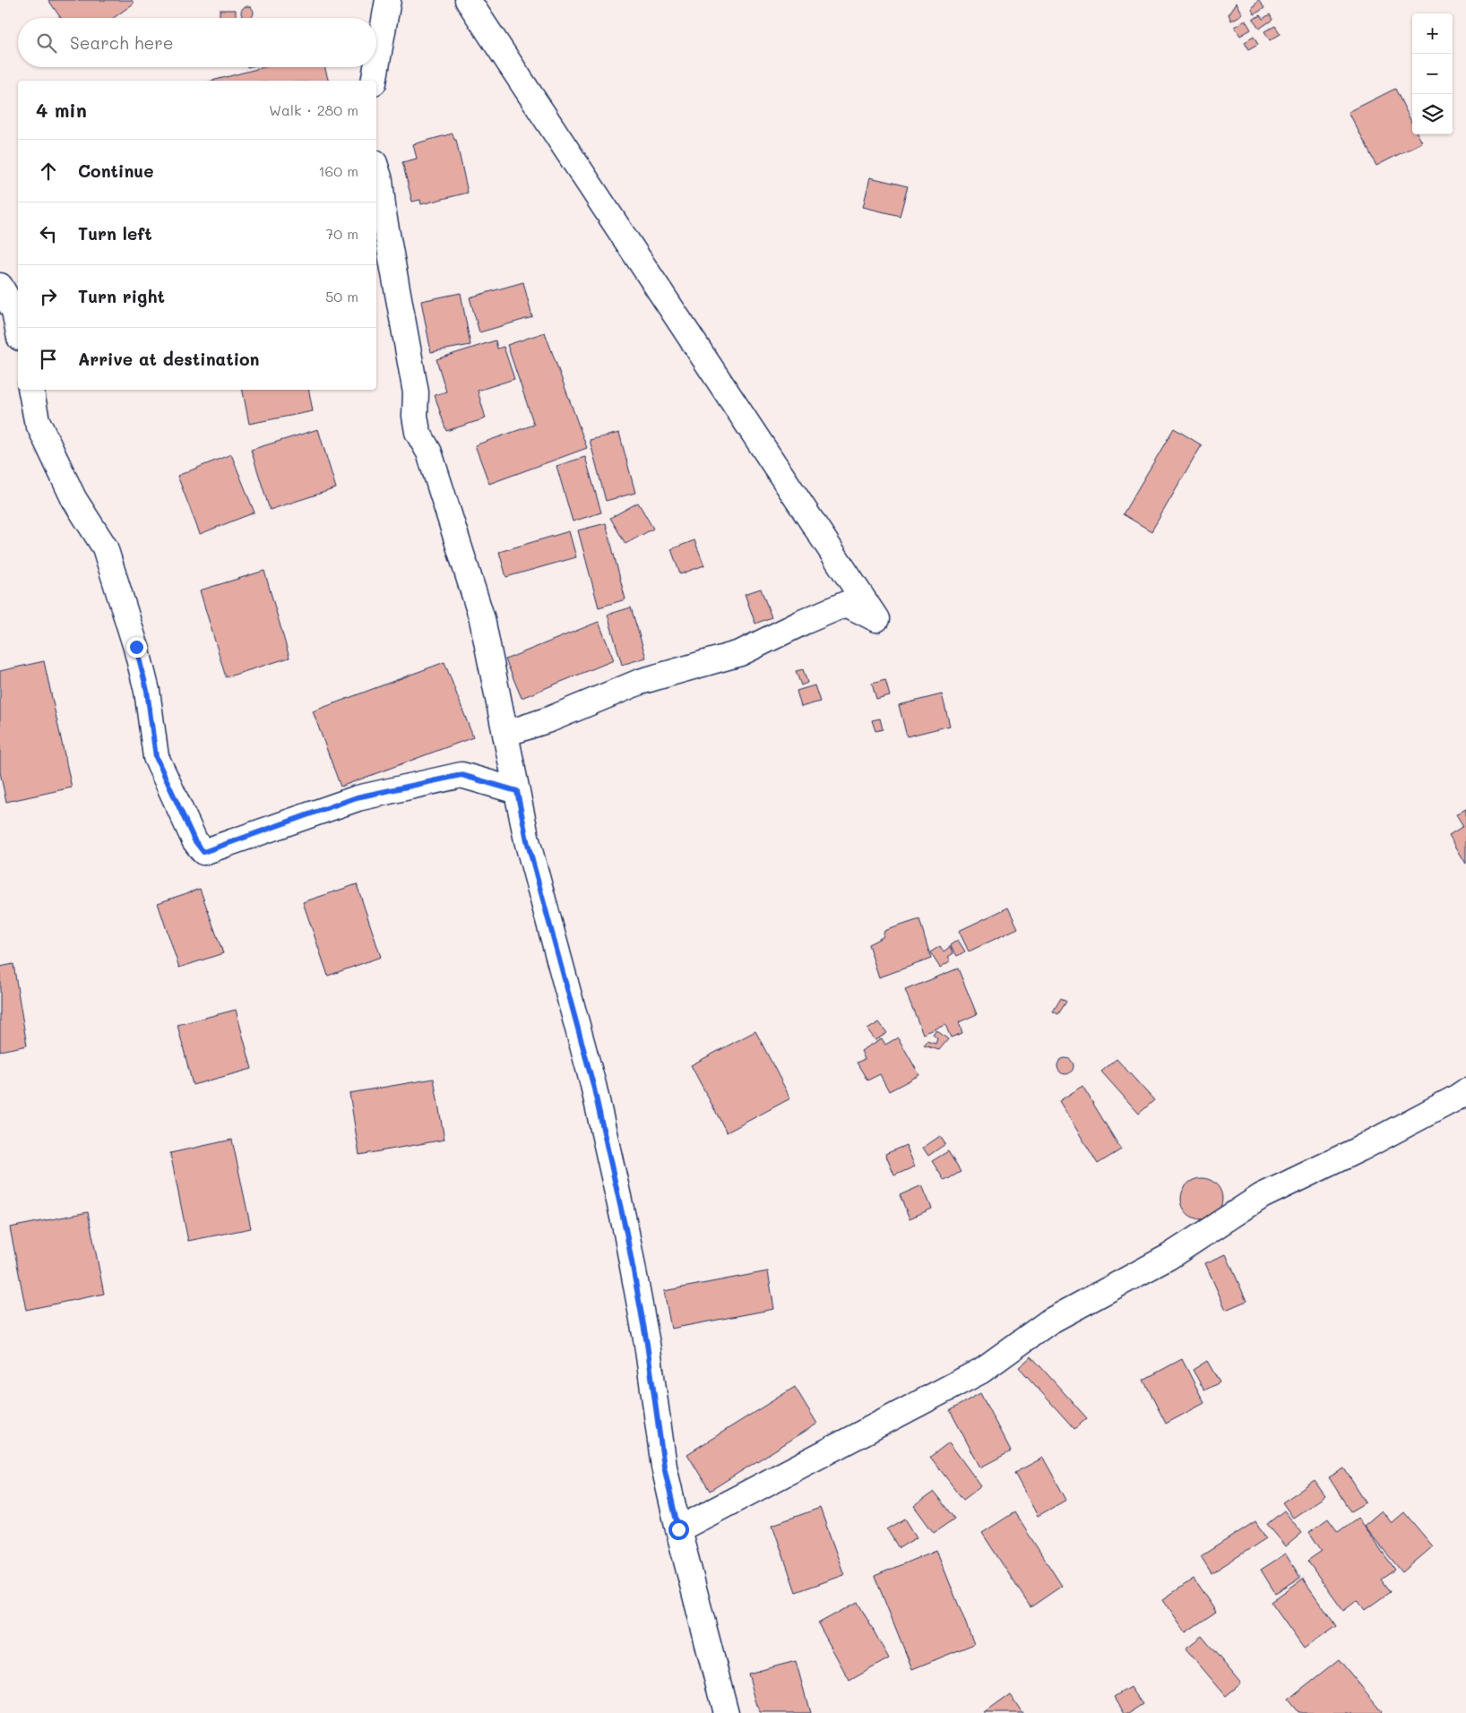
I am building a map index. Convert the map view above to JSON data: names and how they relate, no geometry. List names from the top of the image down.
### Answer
{
  "page": {
    "map_buttons": ["+", "−"],
    "search": "Search here",
    "heading": ["4 min", "Walk · 280 m"],
    "list": [
      ["Continue", "160 m"],
      ["Turn left", "70 m"],
      ["Turn right", "50 m"],
      "Arrive at destination"
    ]
  }
}
